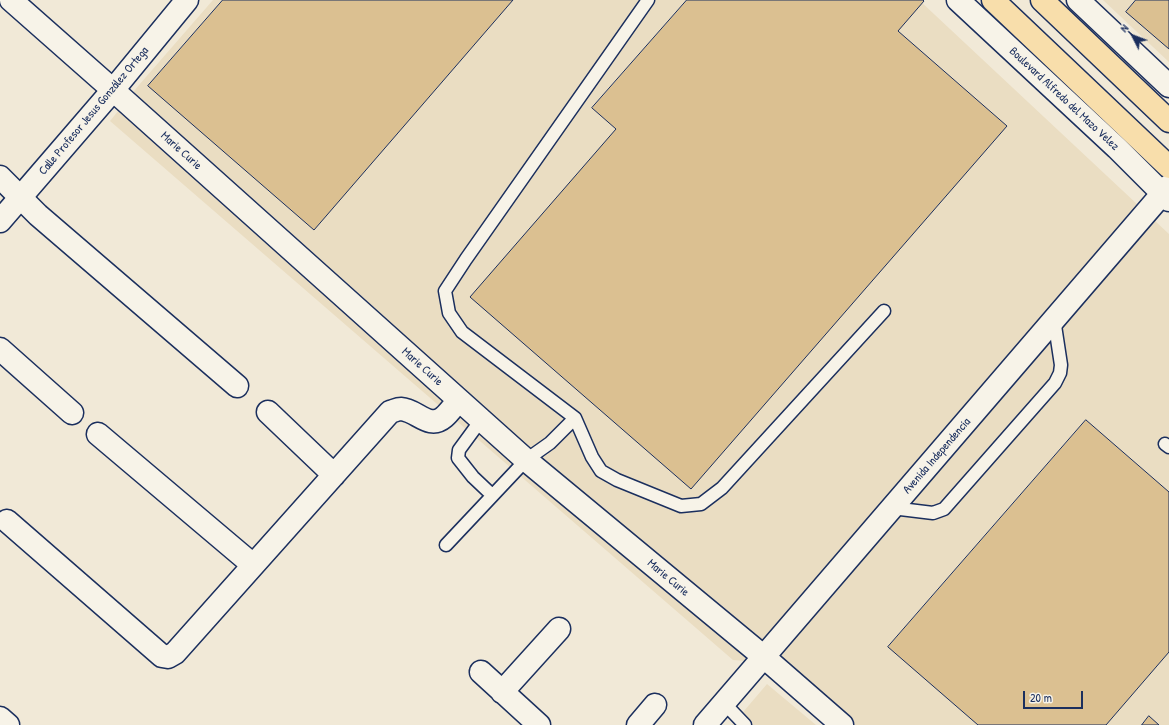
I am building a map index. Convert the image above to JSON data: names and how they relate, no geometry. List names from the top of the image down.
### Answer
{
  "streets": {
    "main road": ["Boulevard Alfredo del Mazo Velez"],
    "street": ["Calle Profesor Jesus González Ortega", "Marie Curie", "Avenida Independencia"]
  },
  "crossings": [
    ["Boulevard Alfredo del Mazo Velez", "Avenida Independencia"],
    ["Calle Profesor Jesus González Ortega", "Marie Curie"],
    ["Marie Curie", "Avenida Independencia"]
  ],
  "scale_bar": "20 m",
  "north": "top left"
}
